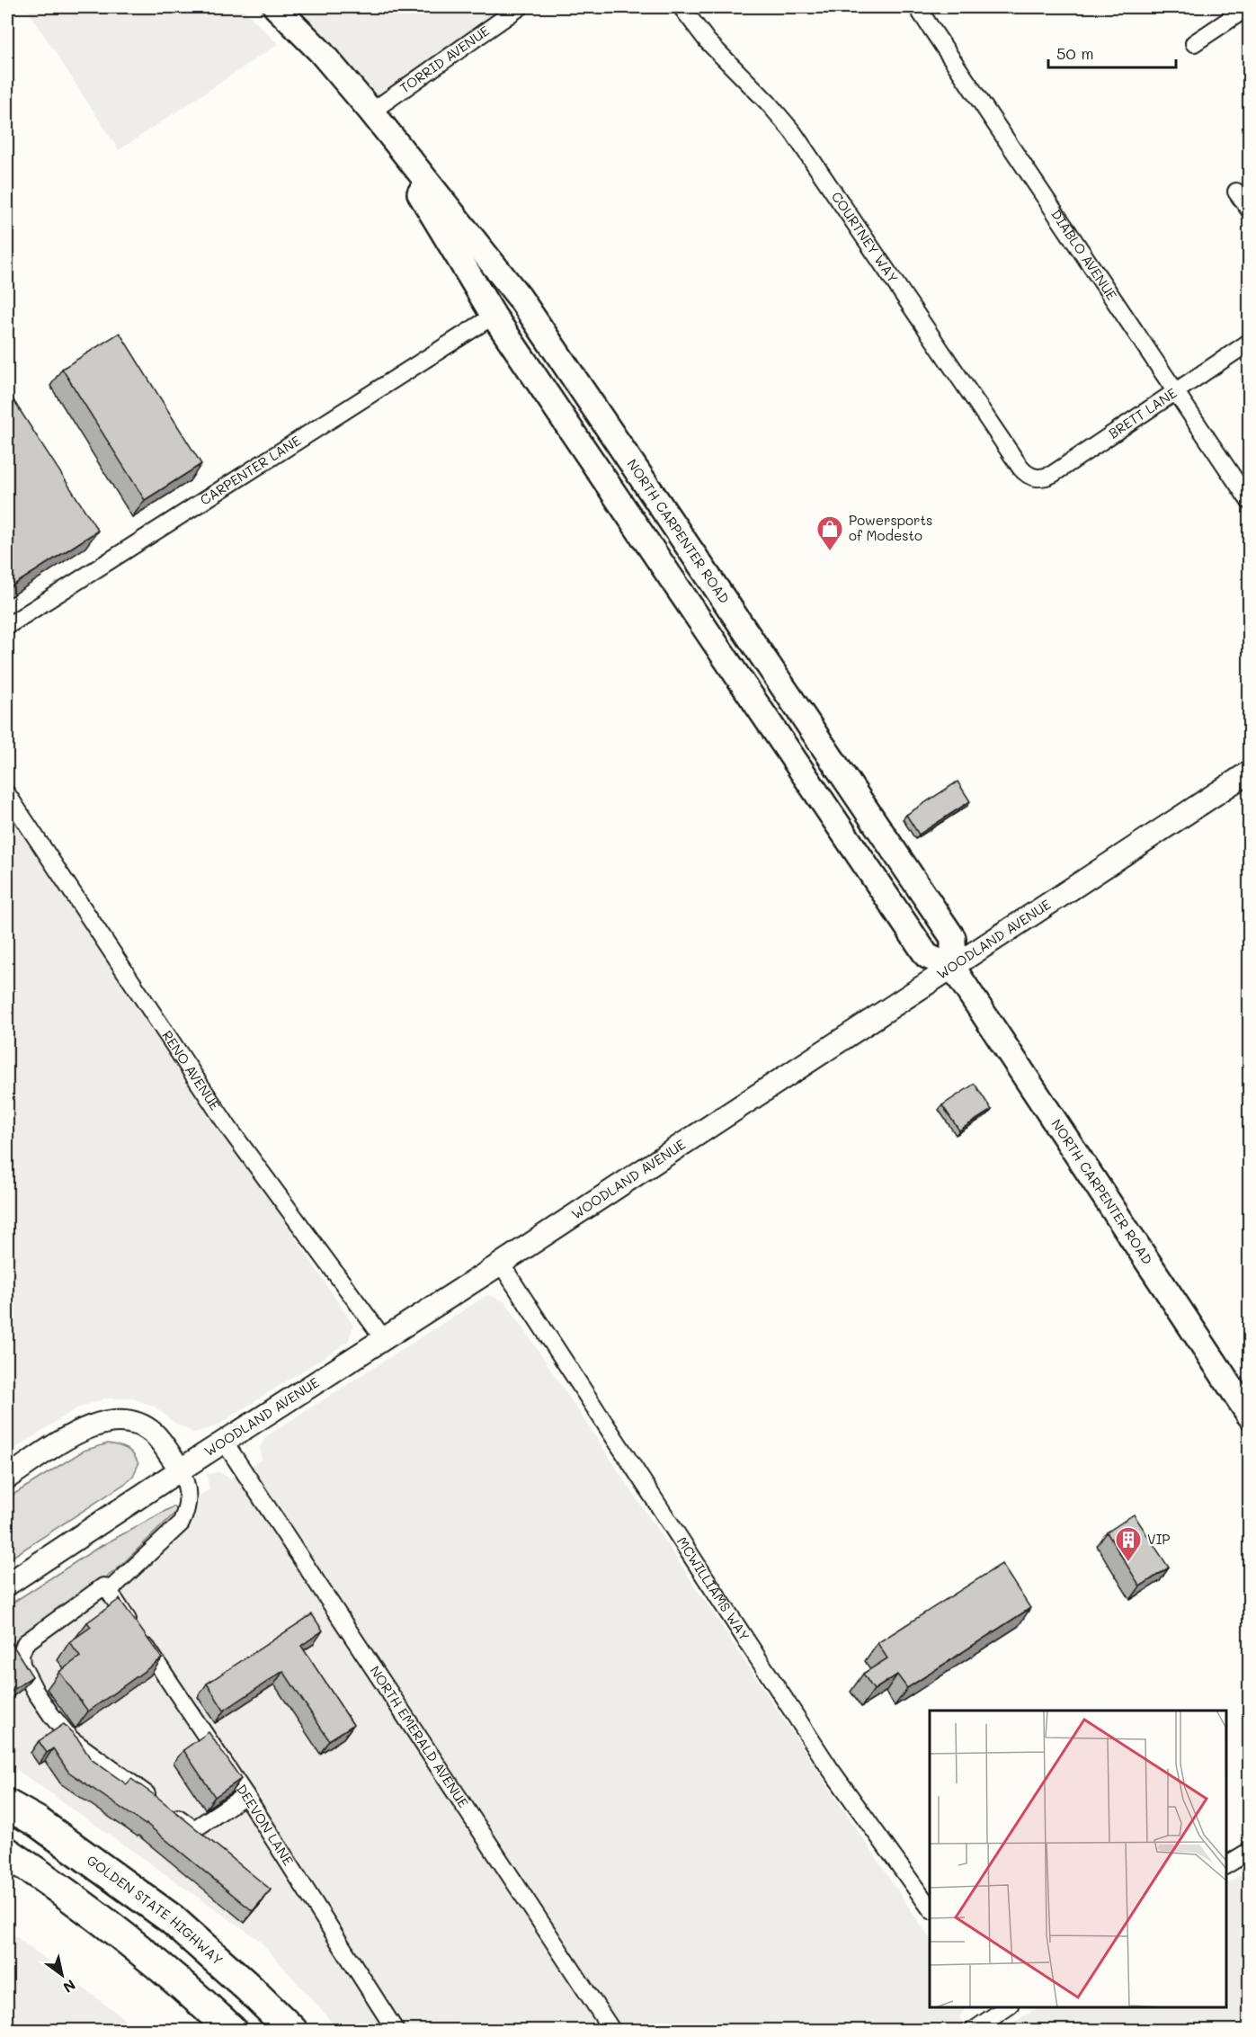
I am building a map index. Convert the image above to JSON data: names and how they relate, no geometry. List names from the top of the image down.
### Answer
{
  "streets": {
    "highway": ["GOLDEN STATE HIGHWAY"],
    "main road": ["NORTH CARPENTER ROAD"],
    "street": [
      "TORRID AVENUE",
      "COURTNEY WAY",
      "DIABLO AVENUE",
      "BRETT LANE",
      "CARPENTER LANE",
      "WOODLAND AVENUE",
      "RENO AVENUE",
      "MCWILLIAMS WAY",
      "NORTH EMERALD AVENUE",
      "DEEVON LANE"
    ]
  },
  "crossings": [
    ["TORRID AVENUE", "NORTH CARPENTER ROAD"],
    ["COURTNEY WAY", "BRETT LANE"],
    ["DIABLO AVENUE", "BRETT LANE"],
    ["CARPENTER LANE", "NORTH CARPENTER ROAD"],
    ["NORTH CARPENTER ROAD", "WOODLAND AVENUE"],
    ["WOODLAND AVENUE", "RENO AVENUE"],
    ["WOODLAND AVENUE", "MCWILLIAMS WAY"],
    ["WOODLAND AVENUE", "NORTH EMERALD AVENUE"]
  ],
  "places": {
    "shop": ["Powersports of Modesto"],
    "building": ["VIP"]
  },
  "scale_bar": "50 m",
  "north": "bottom right"
}
